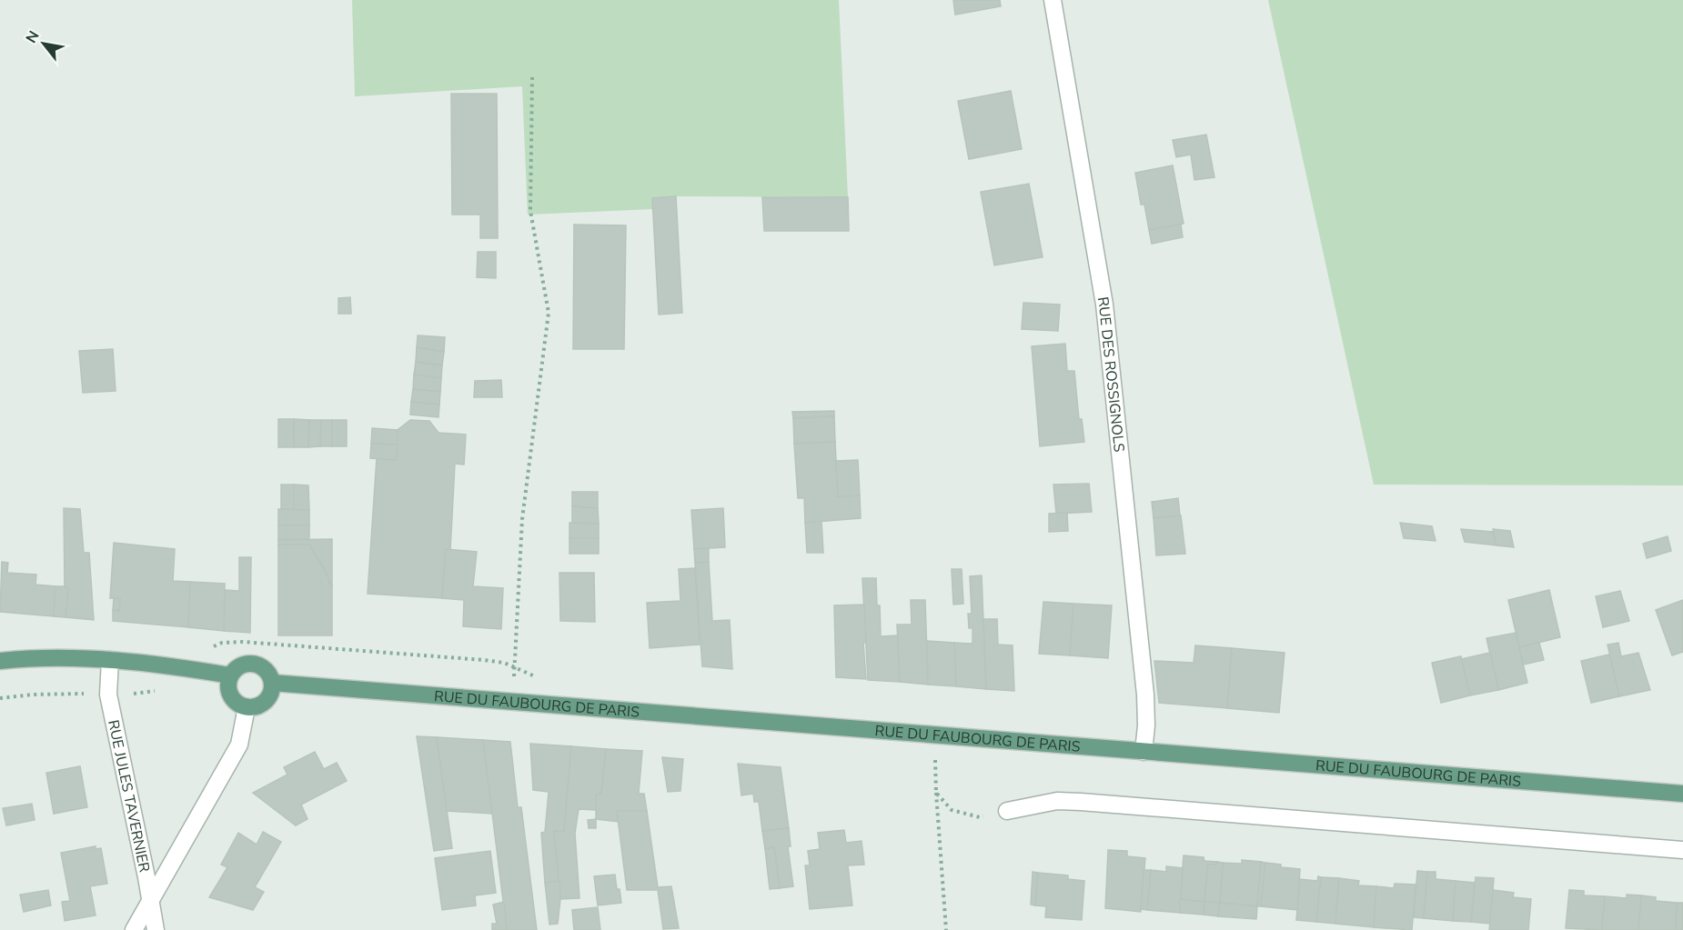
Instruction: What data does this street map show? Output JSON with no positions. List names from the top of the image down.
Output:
{
  "streets": {
    "main road": ["RUE DU FAUBOURG DE PARIS"],
    "street": ["RUE DES ROSSIGNOLS", "RUE JULES TAVERNIER"]
  },
  "crossings": [
    ["RUE DES ROSSIGNOLS", "RUE DU FAUBOURG DE PARIS"]
  ],
  "north": "top left"
}
